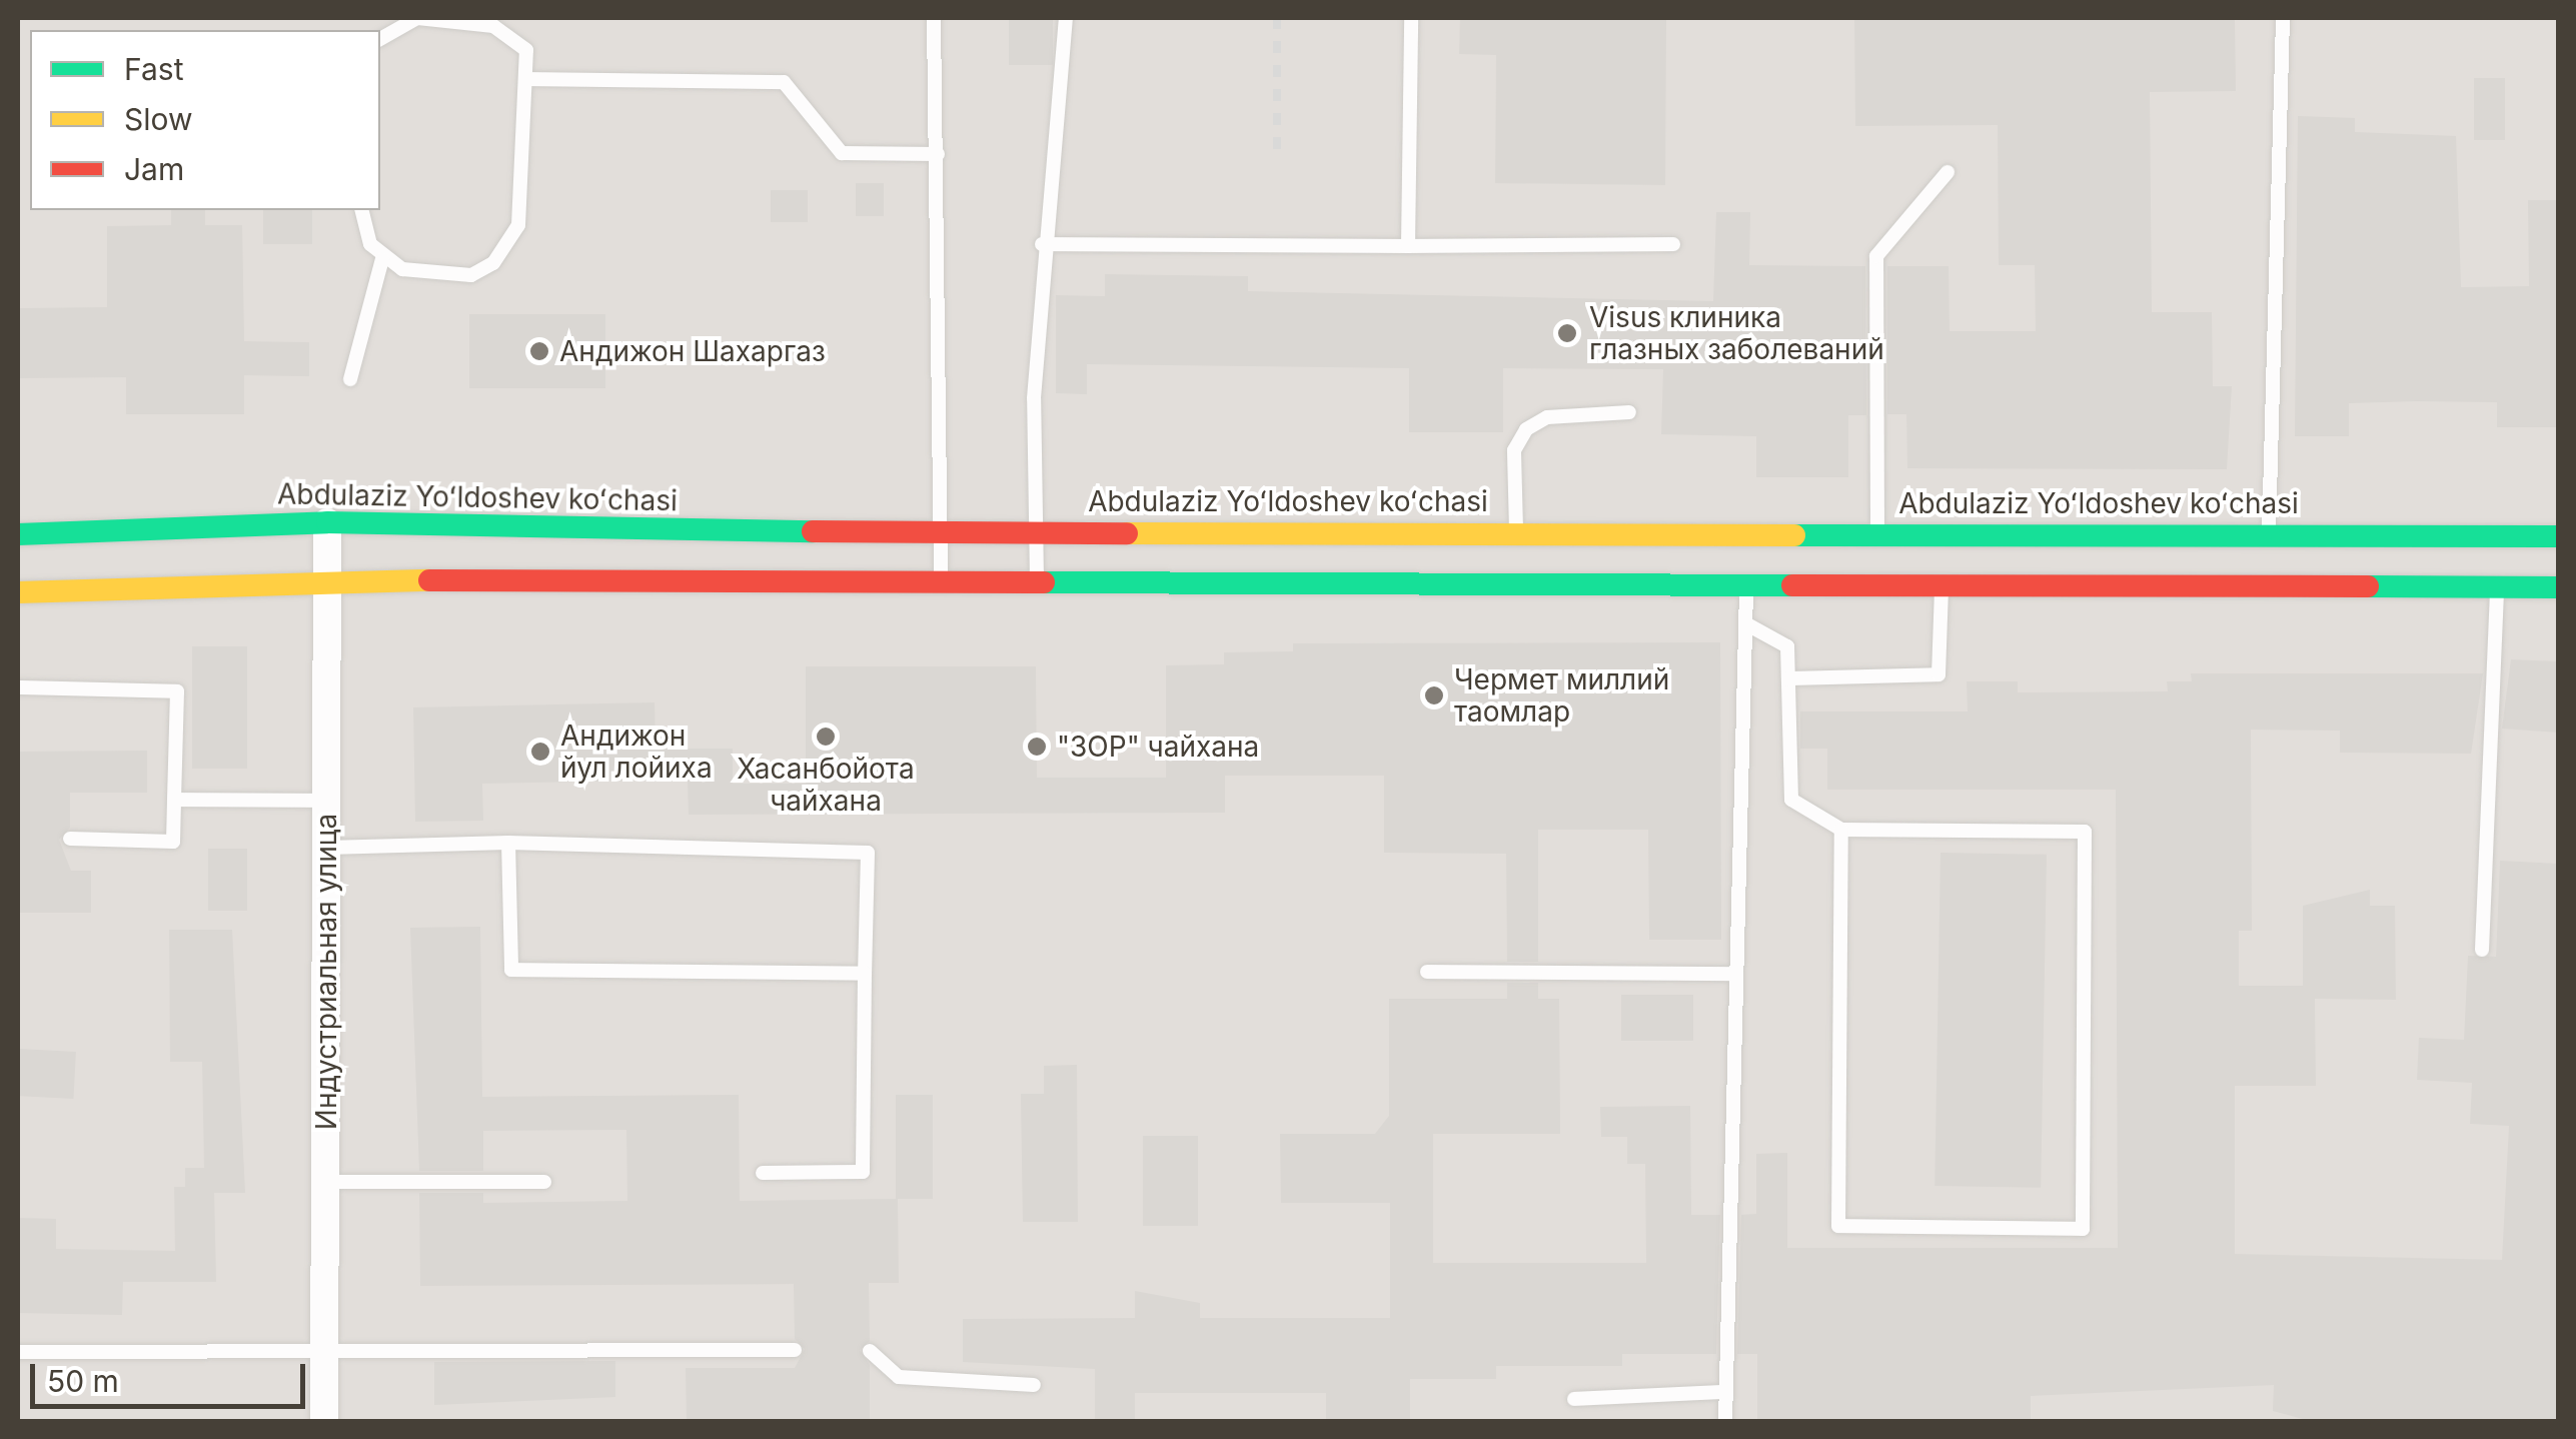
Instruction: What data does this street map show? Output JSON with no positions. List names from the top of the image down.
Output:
{
  "streets": {
    "main road": ["Abdulaziz Yoʻldoshev koʻchasi"],
    "street": ["Индустриальная улица"]
  },
  "crossings": [
    ["Abdulaziz Yoʻldoshev koʻchasi", "Индустриальная улица"]
  ],
  "places": [
    "Visus клиника глазных заболеваний",
    "Андижон Шахаргаз",
    "Чермет миллий таомлар",
    "Хасанбойота чайхана",
    "\"ЗОР\" чайхана",
    "Андижон йул лойиха"
  ],
  "legend": ["Fast", "Slow", "Jam"],
  "scale_bar": "50 m"
}
